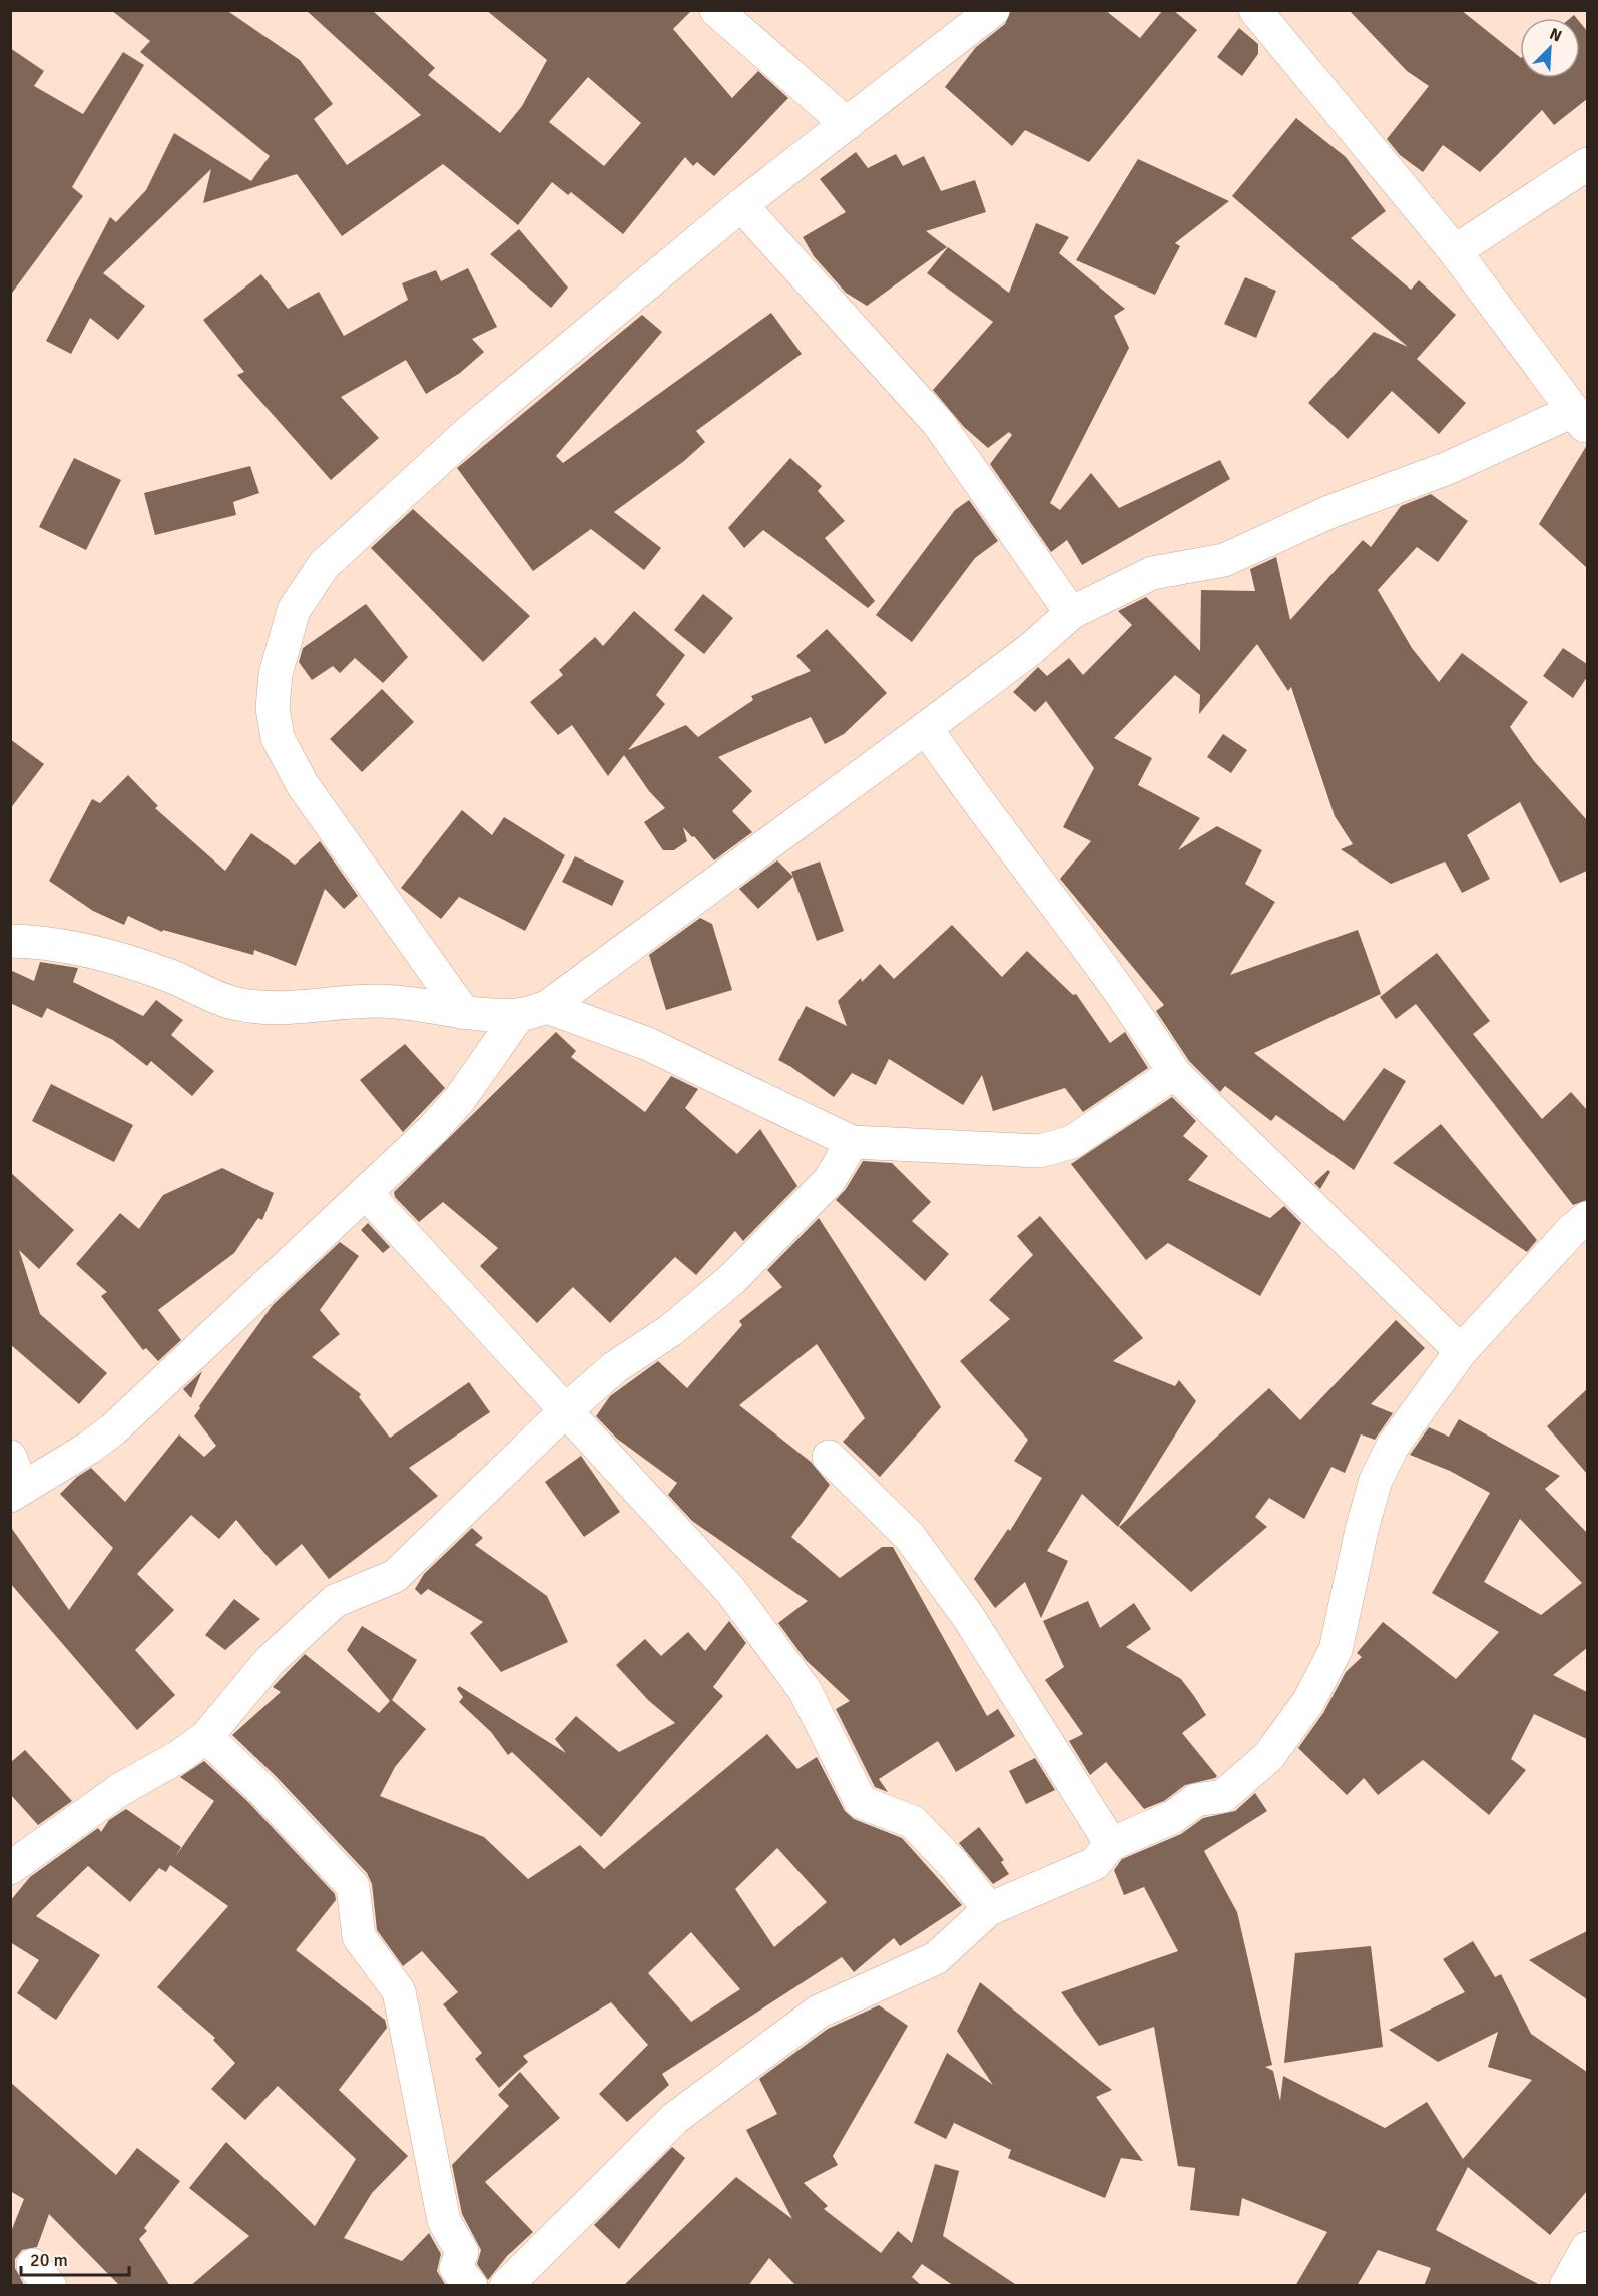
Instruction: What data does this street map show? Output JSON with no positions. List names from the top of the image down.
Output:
{
  "scale_bar": "20 m",
  "north": "top right"
}
